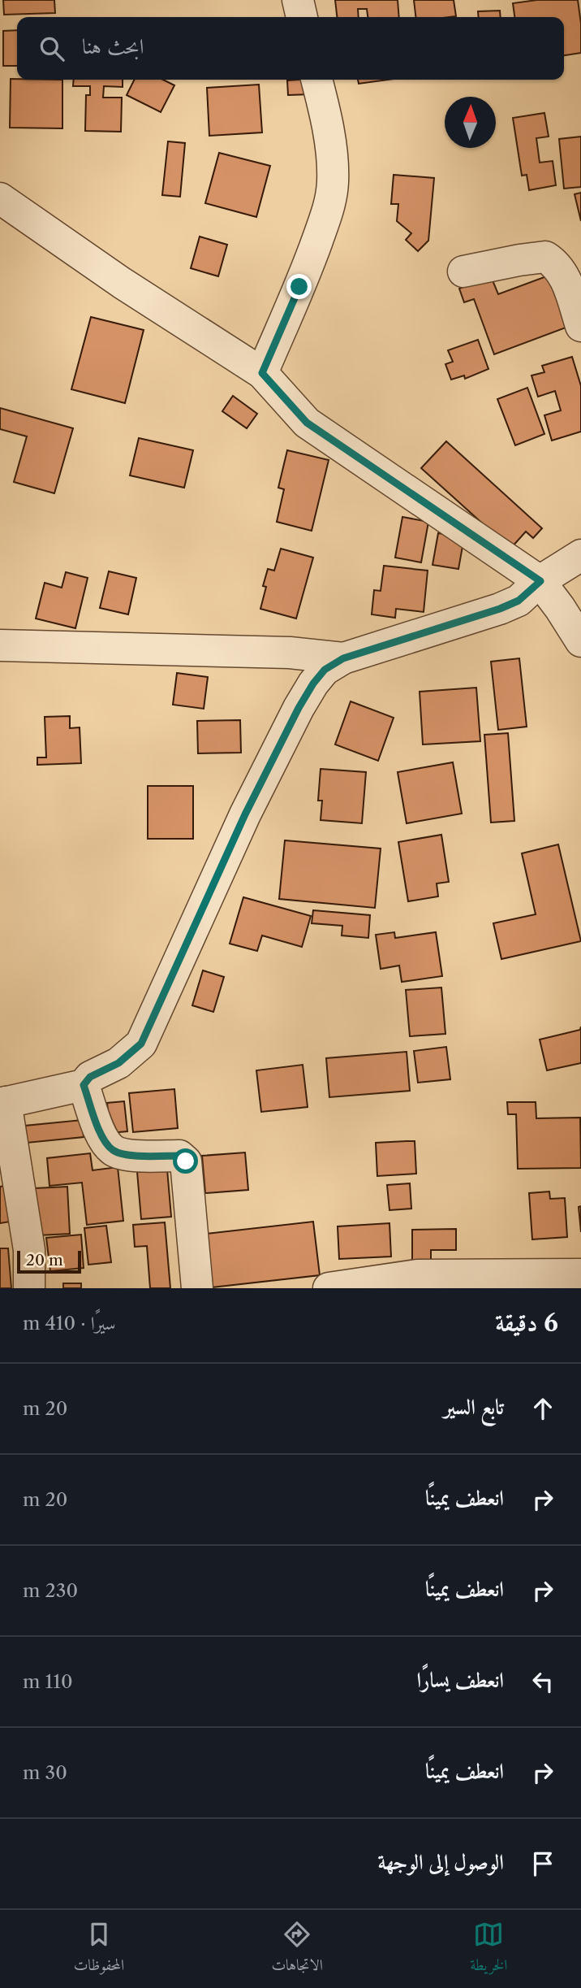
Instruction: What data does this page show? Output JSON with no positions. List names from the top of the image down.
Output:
{
  "scale_bar": "20 m",
  "north": "top",
  "page": {
    "search": "ابحث هنا",
    "scale": "20 m",
    "heading": ["6 دقيقة", "سيرًا · 410 m"],
    "list": [
      ["تابع السير", "20 m"],
      ["انعطف يمينًا", "20 m"],
      ["انعطف يمينًا", "230 m"],
      ["انعطف يسارًا", "110 m"],
      ["انعطف يمينًا", "30 m"],
      "الوصول إلى الوجهة"
    ],
    "nav": ["الخريطة", "الاتجاهات", "المحفوظات"]
  }
}
